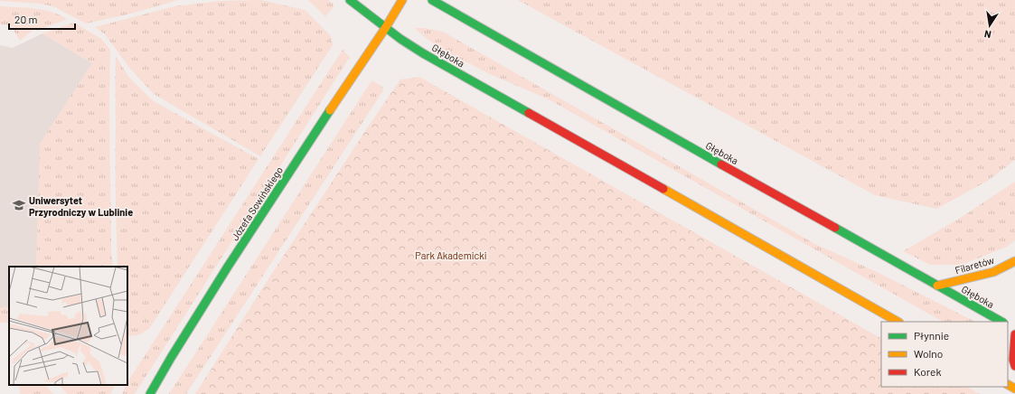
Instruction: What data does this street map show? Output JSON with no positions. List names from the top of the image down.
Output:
{
  "streets": {
    "main road": ["Głęboka", "Józefa Sowińskiego", "Filaretów"]
  },
  "crossings": [
    ["Głęboka", "Józefa Sowińskiego"],
    ["Głęboka", "Filaretów"]
  ],
  "parks": ["Park Akademicki"],
  "places": {
    "school or university": ["Uniwersytet Przyrodniczy w Lublinie"]
  },
  "legend": ["Płynnie", "Wolno", "Korek"],
  "scale_bar": "20 m",
  "north": "bottom"
}
